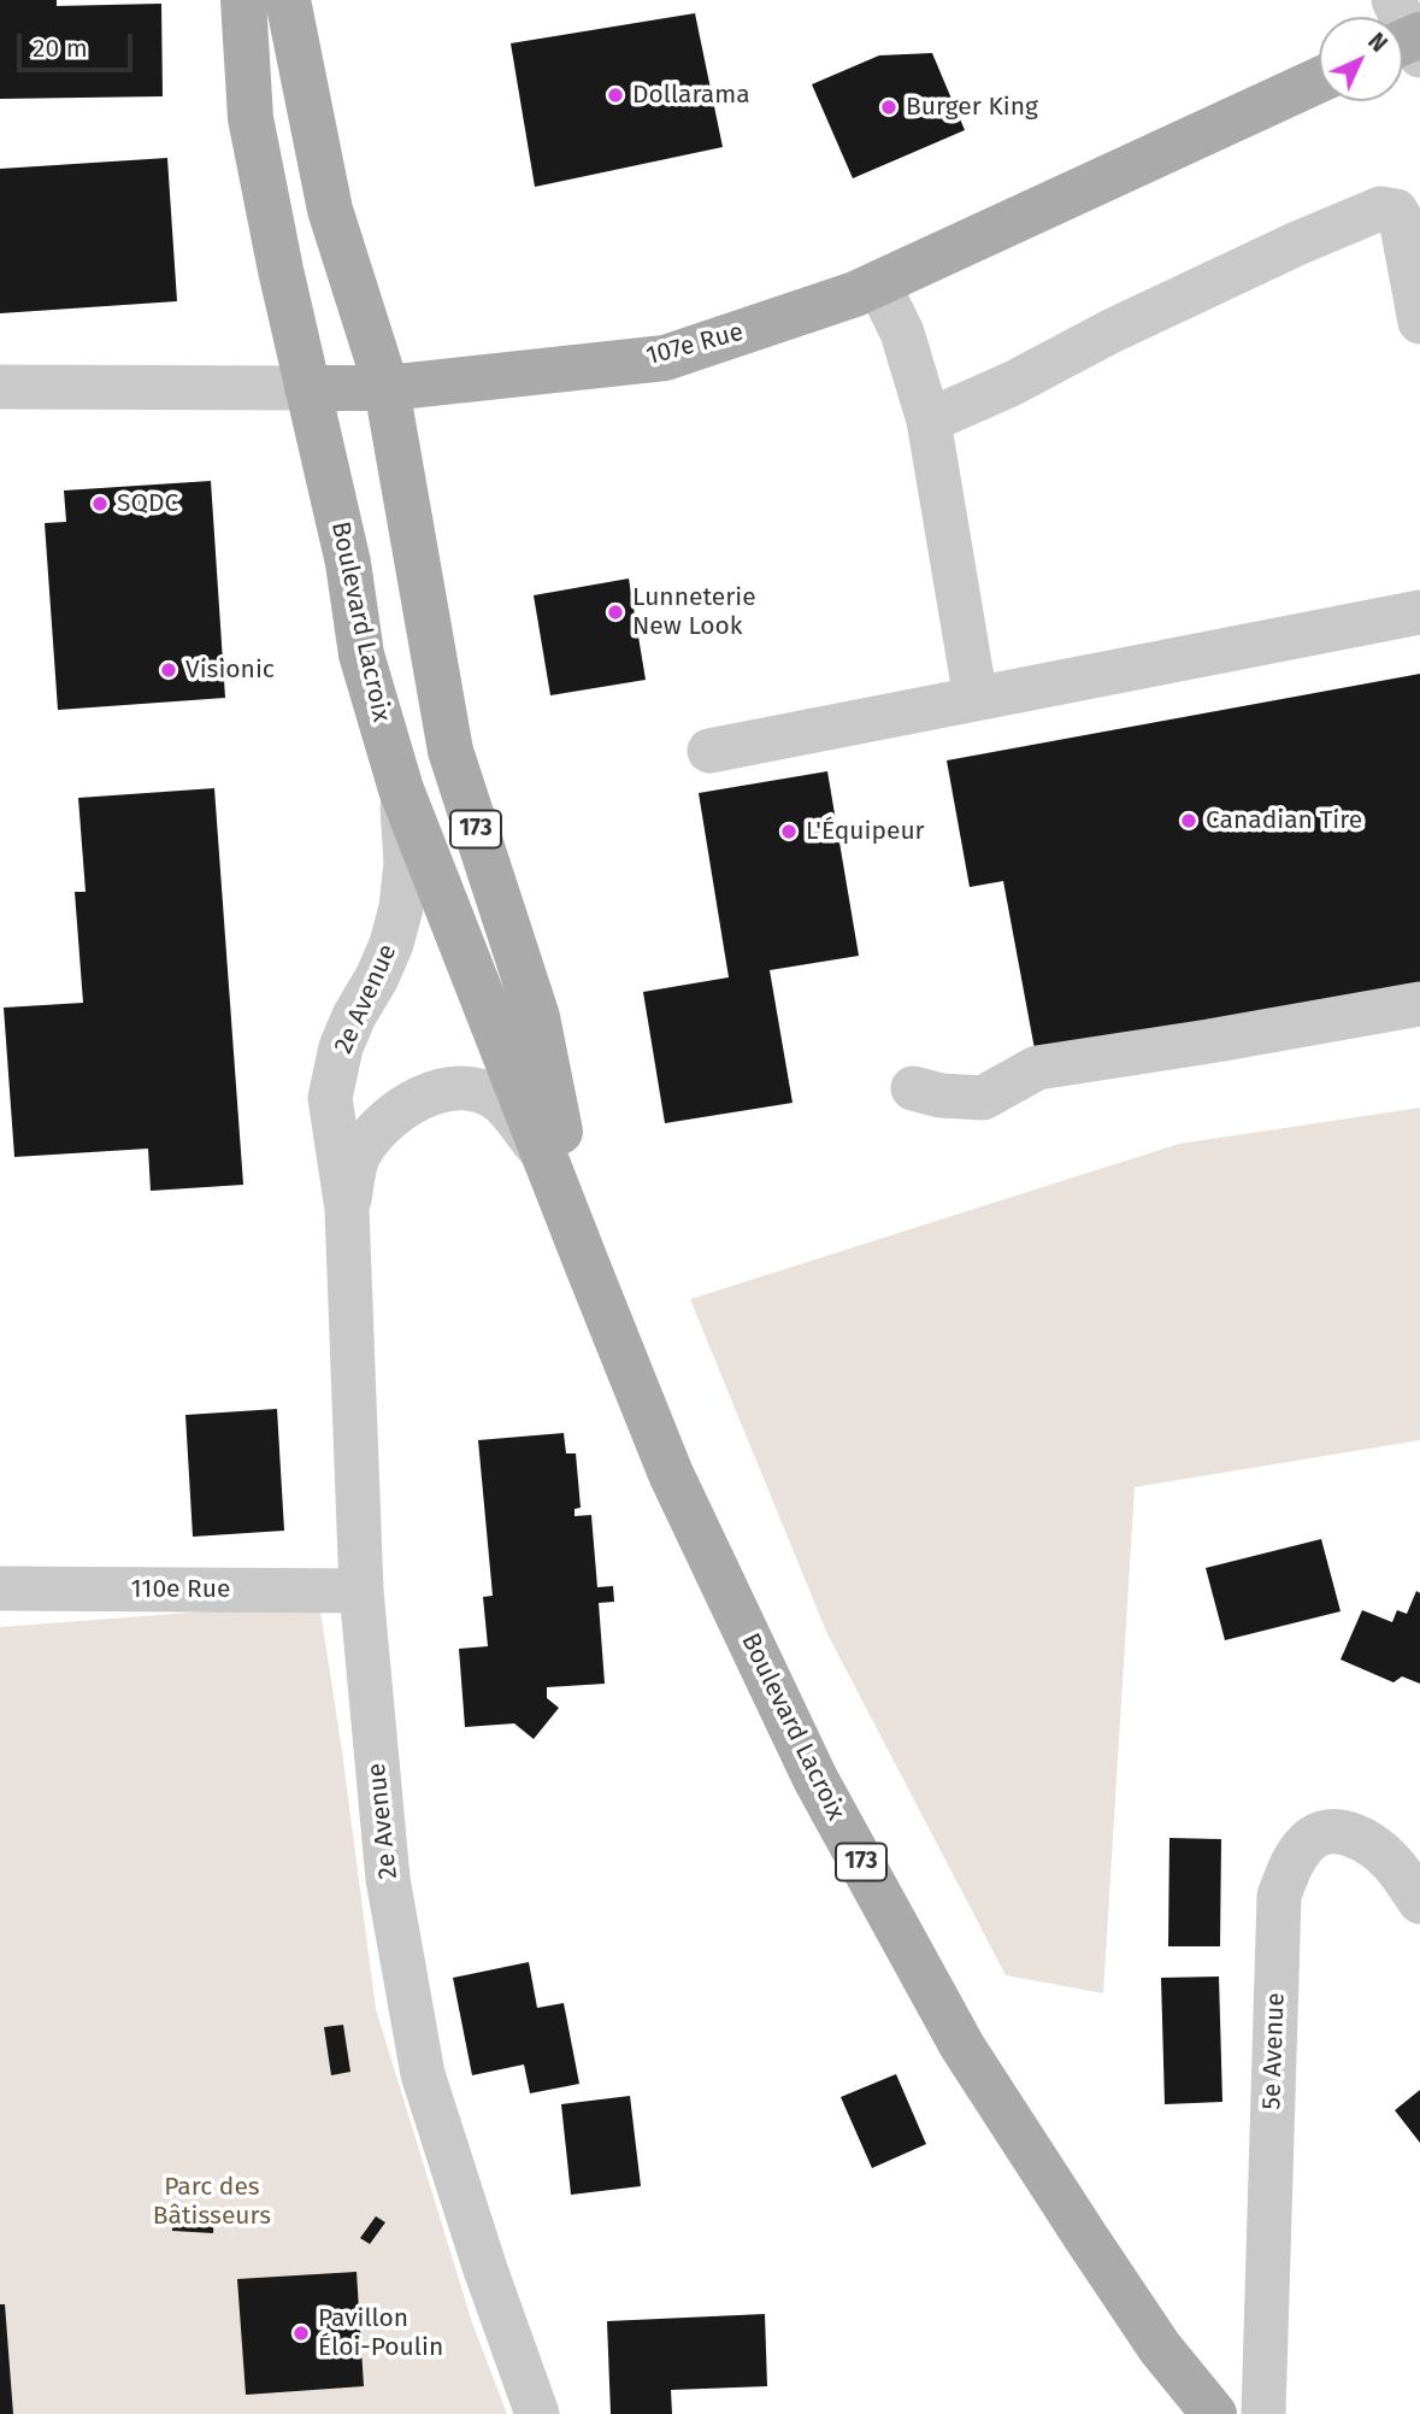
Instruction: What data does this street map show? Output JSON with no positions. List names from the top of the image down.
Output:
{
  "streets": {
    "main road": ["107e Rue", "Boulevard Lacroix", "173"],
    "street": ["2e Avenue", "110e Rue", "5e Avenue"]
  },
  "crossings": [
    ["107e Rue", "Boulevard Lacroix"],
    ["Boulevard Lacroix", "2e Avenue"],
    ["2e Avenue", "110e Rue"]
  ],
  "parks": ["Parc des Bâtisseurs"],
  "places": [
    "Dollarama",
    "Burger King",
    "SQDC",
    "Lunneterie New Look",
    "Visionic",
    "Canadian Tire",
    "L'Équipeur",
    "Pavillon Éloi-Poulin"
  ],
  "scale_bar": "20 m",
  "north": "top right"
}
